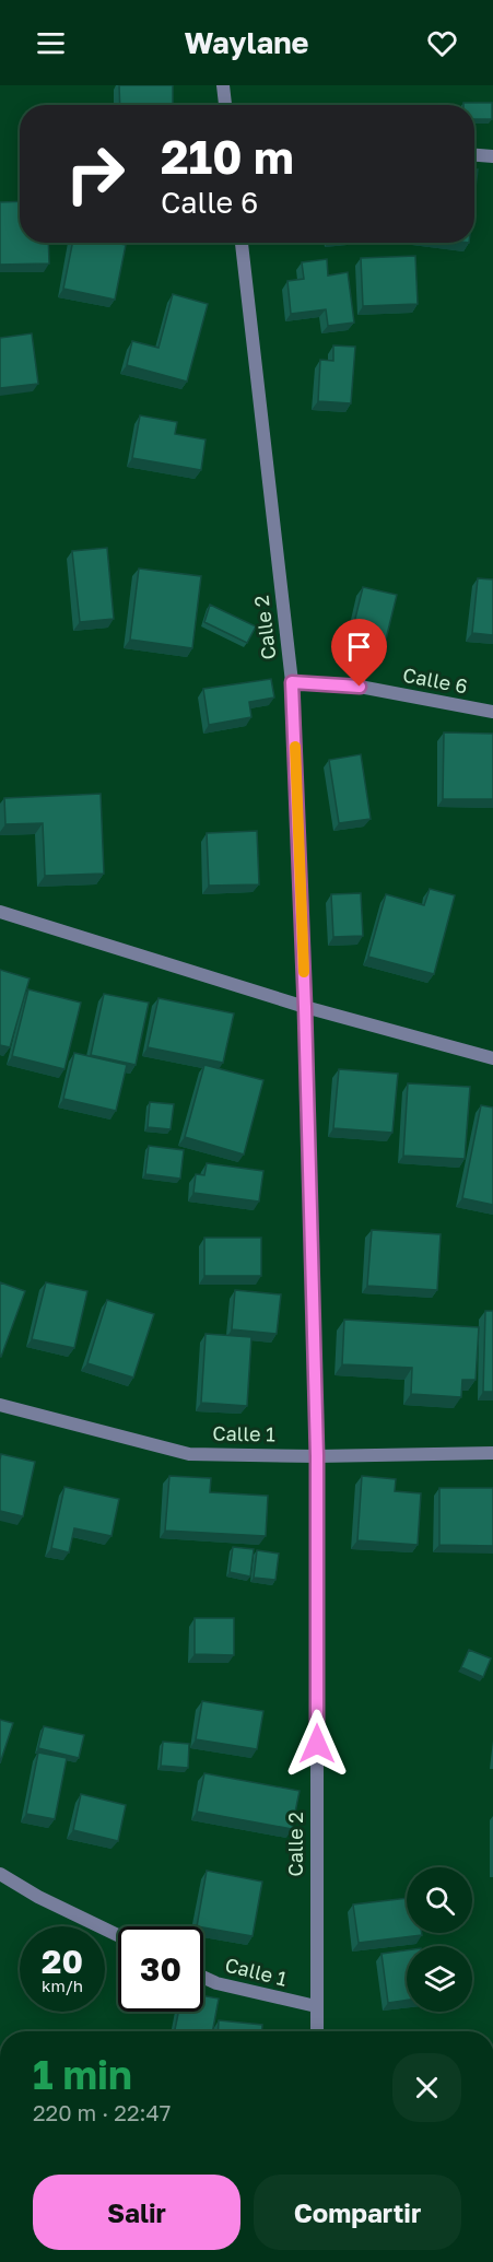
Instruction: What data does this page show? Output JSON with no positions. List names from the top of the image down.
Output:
{
  "streets": {
    "street": ["Calle 2", "Calle 6", "Calle 1"]
  },
  "crossings": [
    ["Calle 2", "Calle 6"],
    ["Calle 2", "Calle 1"]
  ],
  "page": {
    "header": "Waylane",
    "turn": ["210 m", "Calle 6"],
    "speed": "20 km/h",
    "limit": "30",
    "heading": ["1 min", "220 m · 22:47"],
    "buttons": ["Salir", "Compartir"]
  }
}
